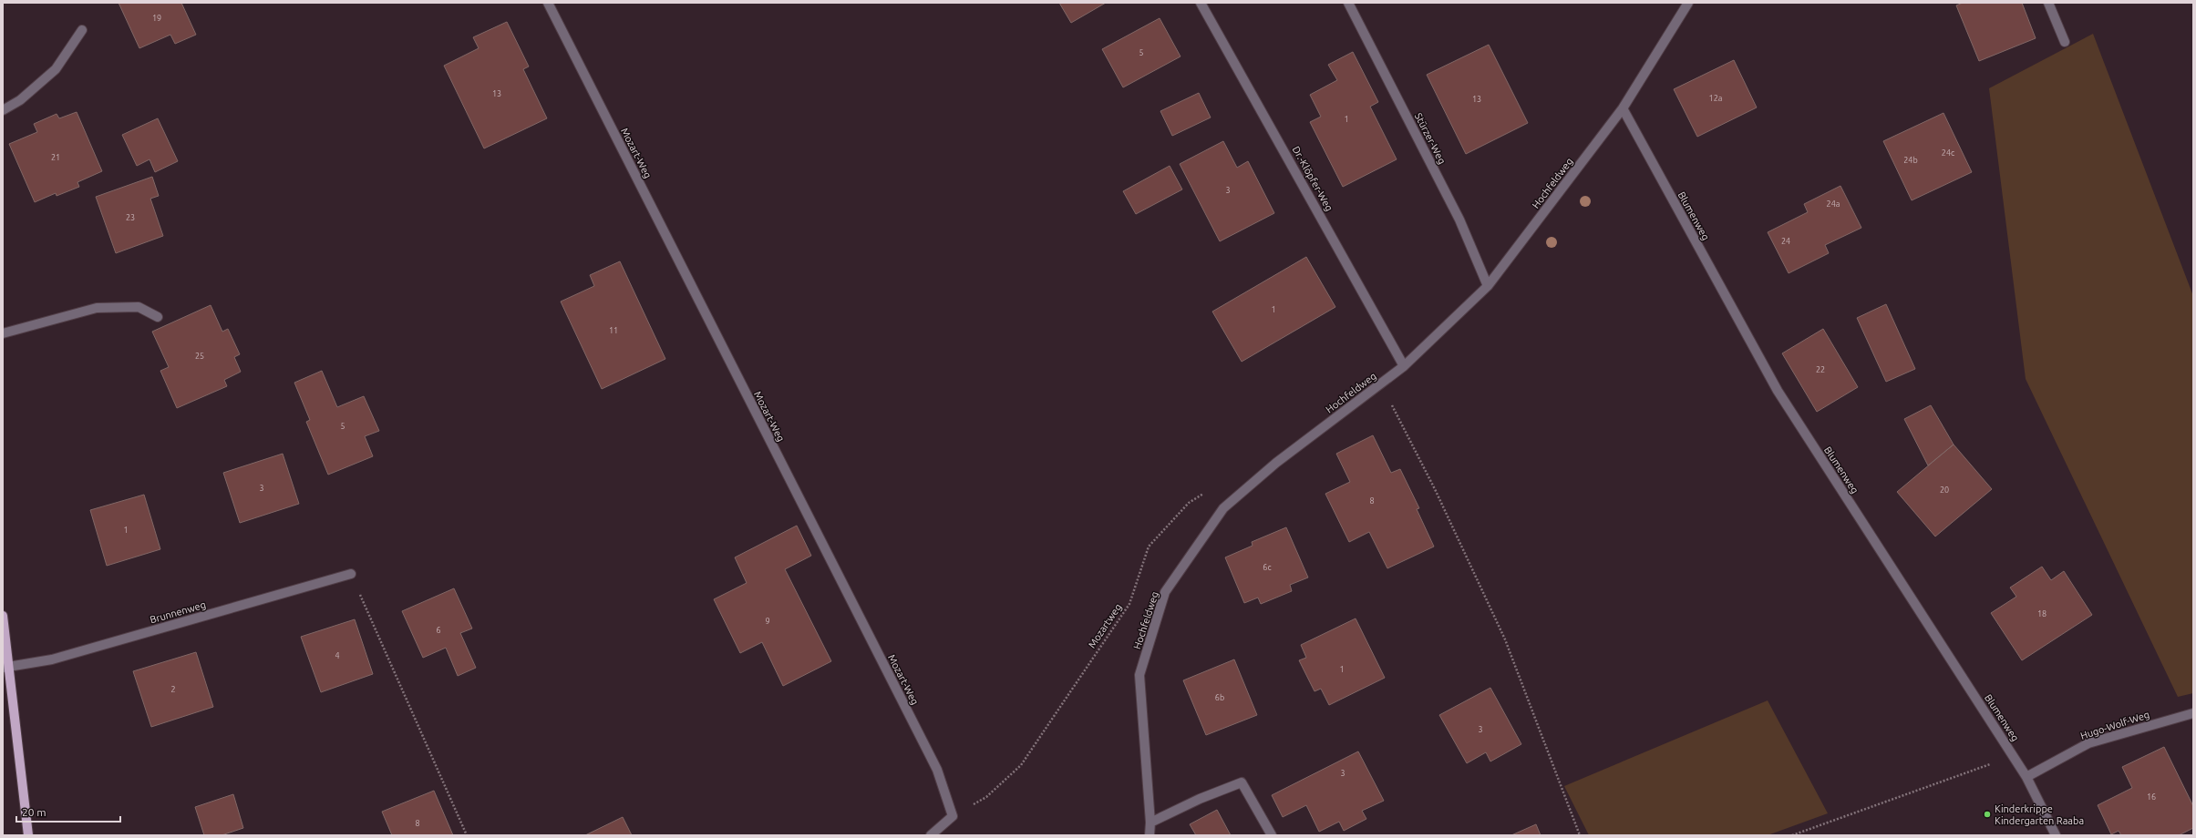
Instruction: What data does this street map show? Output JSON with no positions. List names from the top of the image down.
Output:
{
  "streets": {
    "street": [
      "Stürzer-Weg",
      "Mozart-Weg",
      "Dr.-Klöpfer-Weg",
      "Hochfeldweg",
      "Blumenweg",
      "Brunnenweg",
      "Hugo-Wolf-Weg"
    ],
    "path": ["Mozartweg"]
  },
  "crossings": [
    ["Stürzer-Weg", "Hochfeldweg"],
    ["Mozart-Weg", "Mozartweg"],
    ["Dr.-Klöpfer-Weg", "Hochfeldweg"],
    ["Hochfeldweg", "Blumenweg"],
    ["Blumenweg", "Hugo-Wolf-Weg"]
  ],
  "places": ["Kinderkrippe Kindergarten Raaba"],
  "house_numbers": [
    "19",
    "5",
    "13",
    "12a",
    "13",
    "1",
    "24c",
    "21",
    "24b",
    "3",
    "24a",
    "23",
    "24",
    "1",
    "11",
    "25",
    "22",
    "5",
    "3",
    "20",
    "8",
    "1",
    "6c",
    "18",
    "9",
    "6",
    "4",
    "1",
    "2",
    "6b",
    "3",
    "3",
    "16",
    "8"
  ],
  "scale_bar": "20 m"
}
